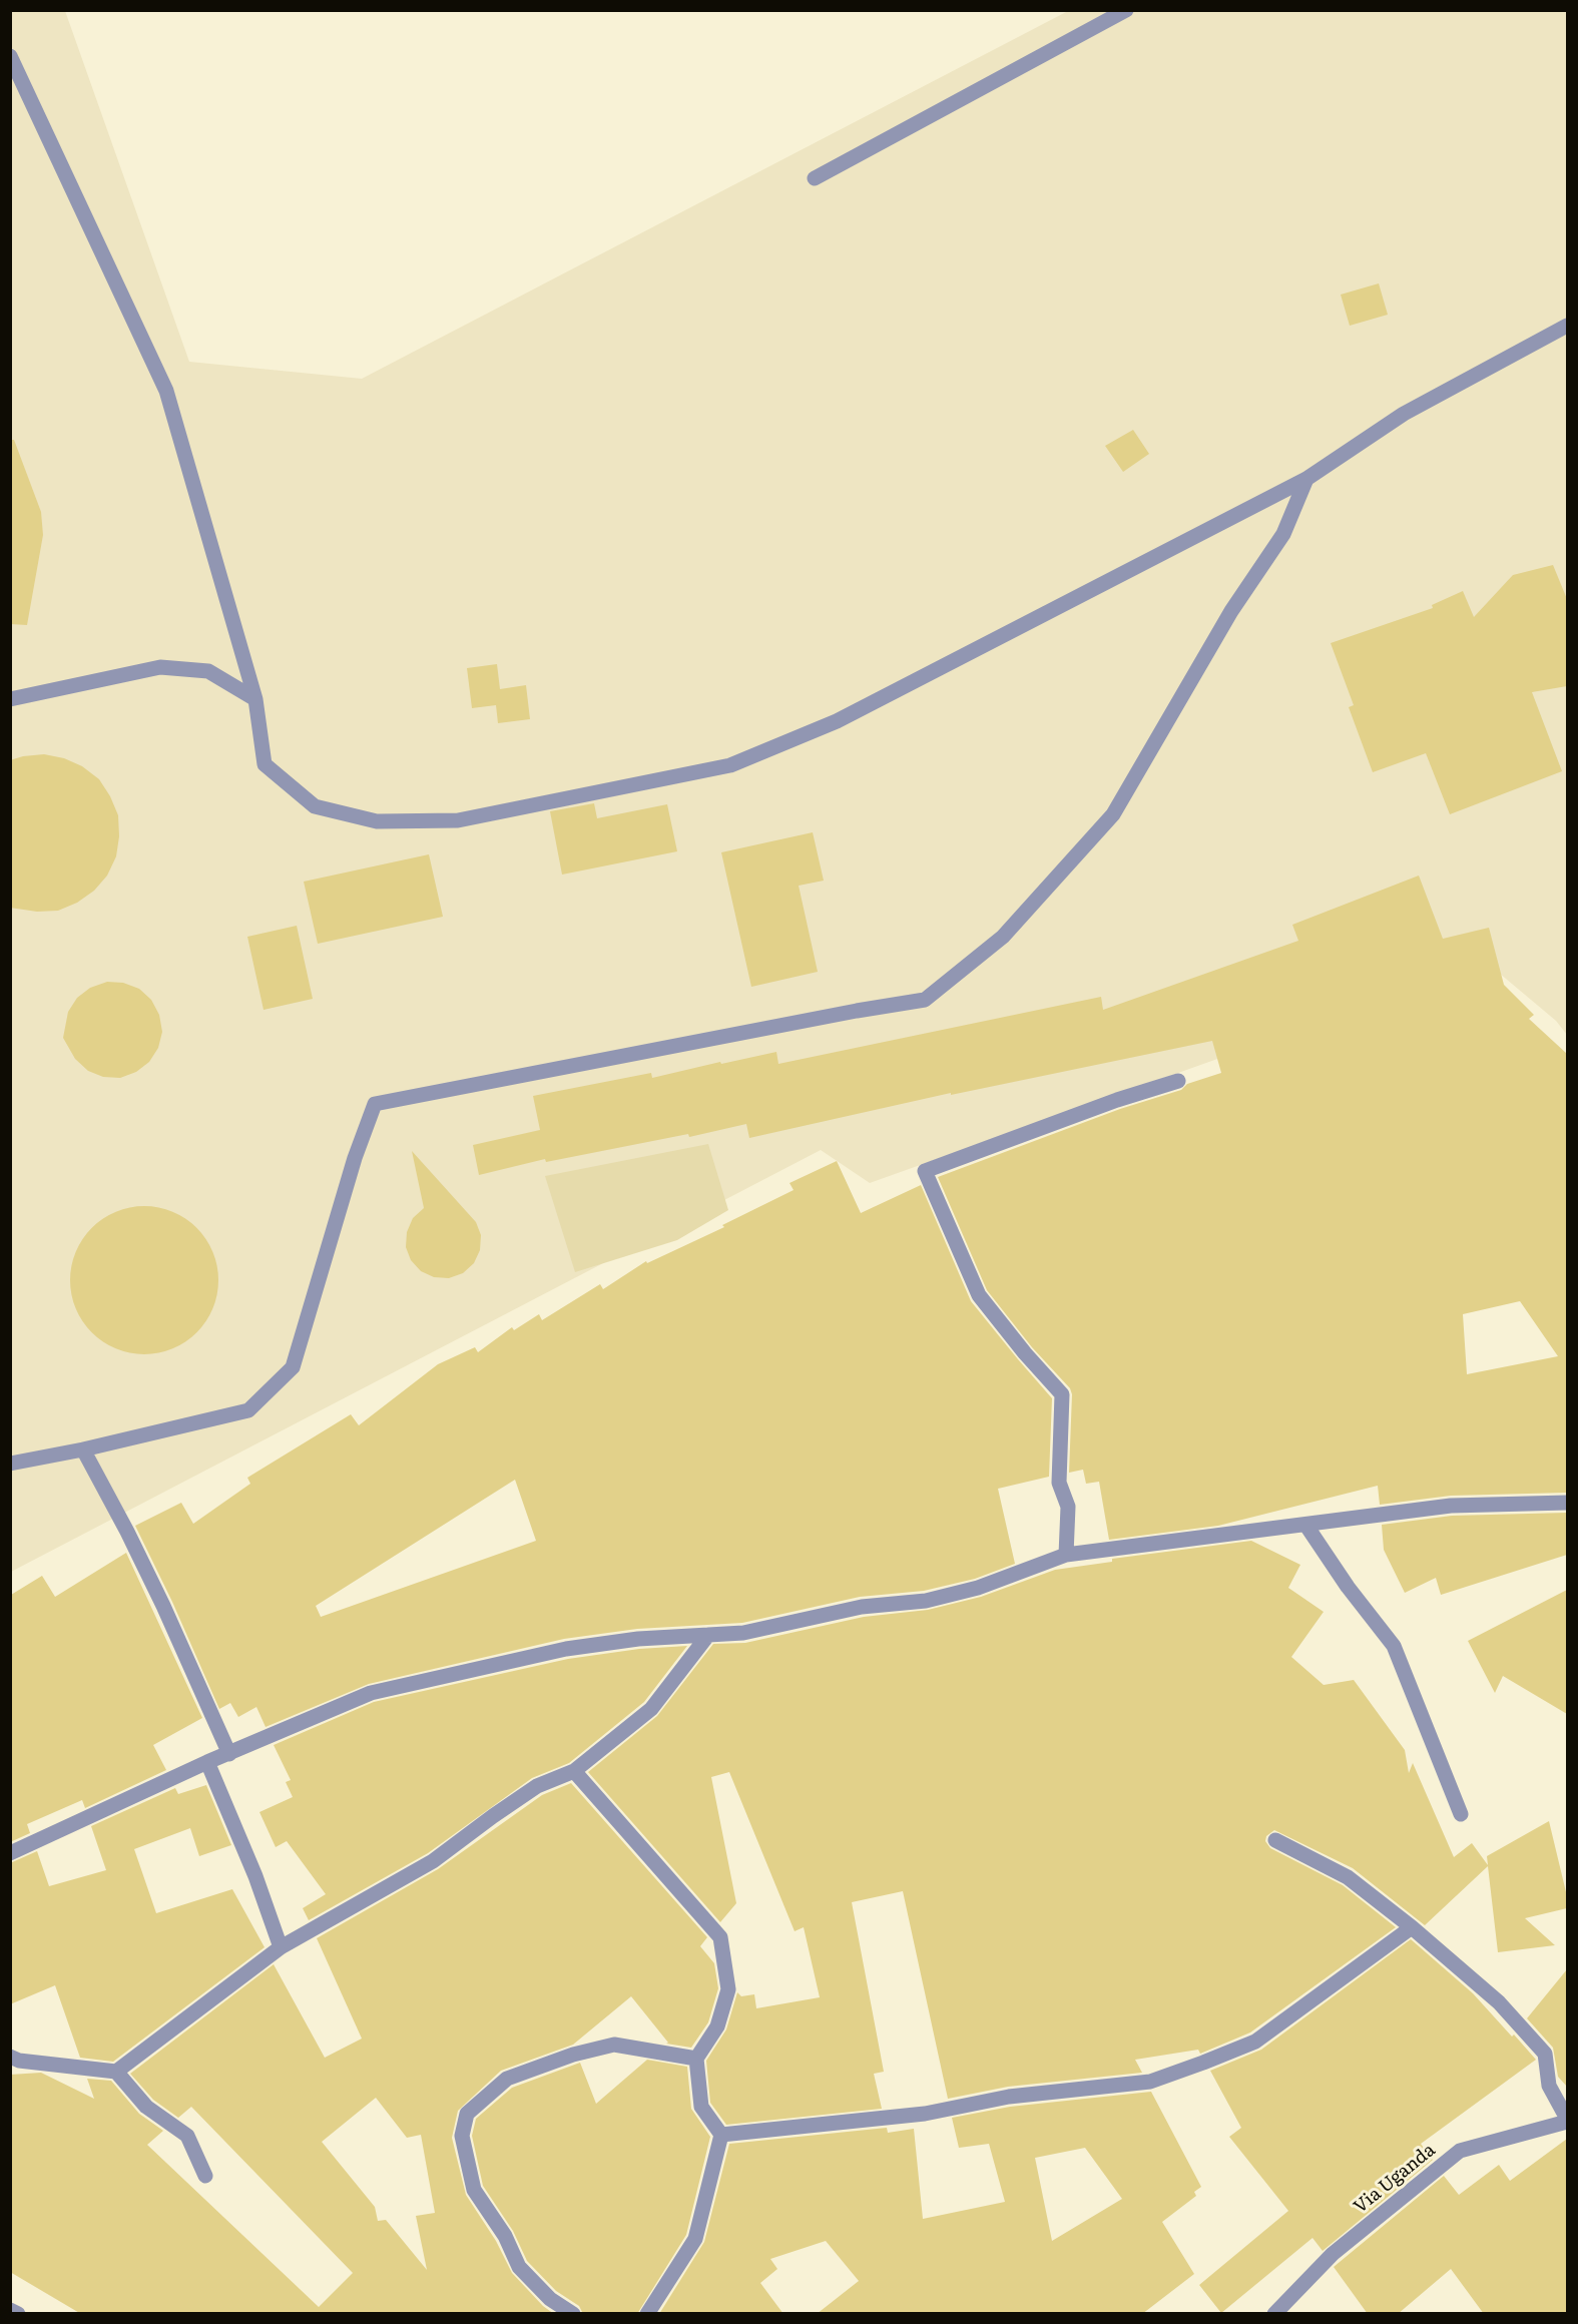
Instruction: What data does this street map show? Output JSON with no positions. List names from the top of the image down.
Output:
{
  "streets": {
    "street": ["Via Uganda"]
  }
}
